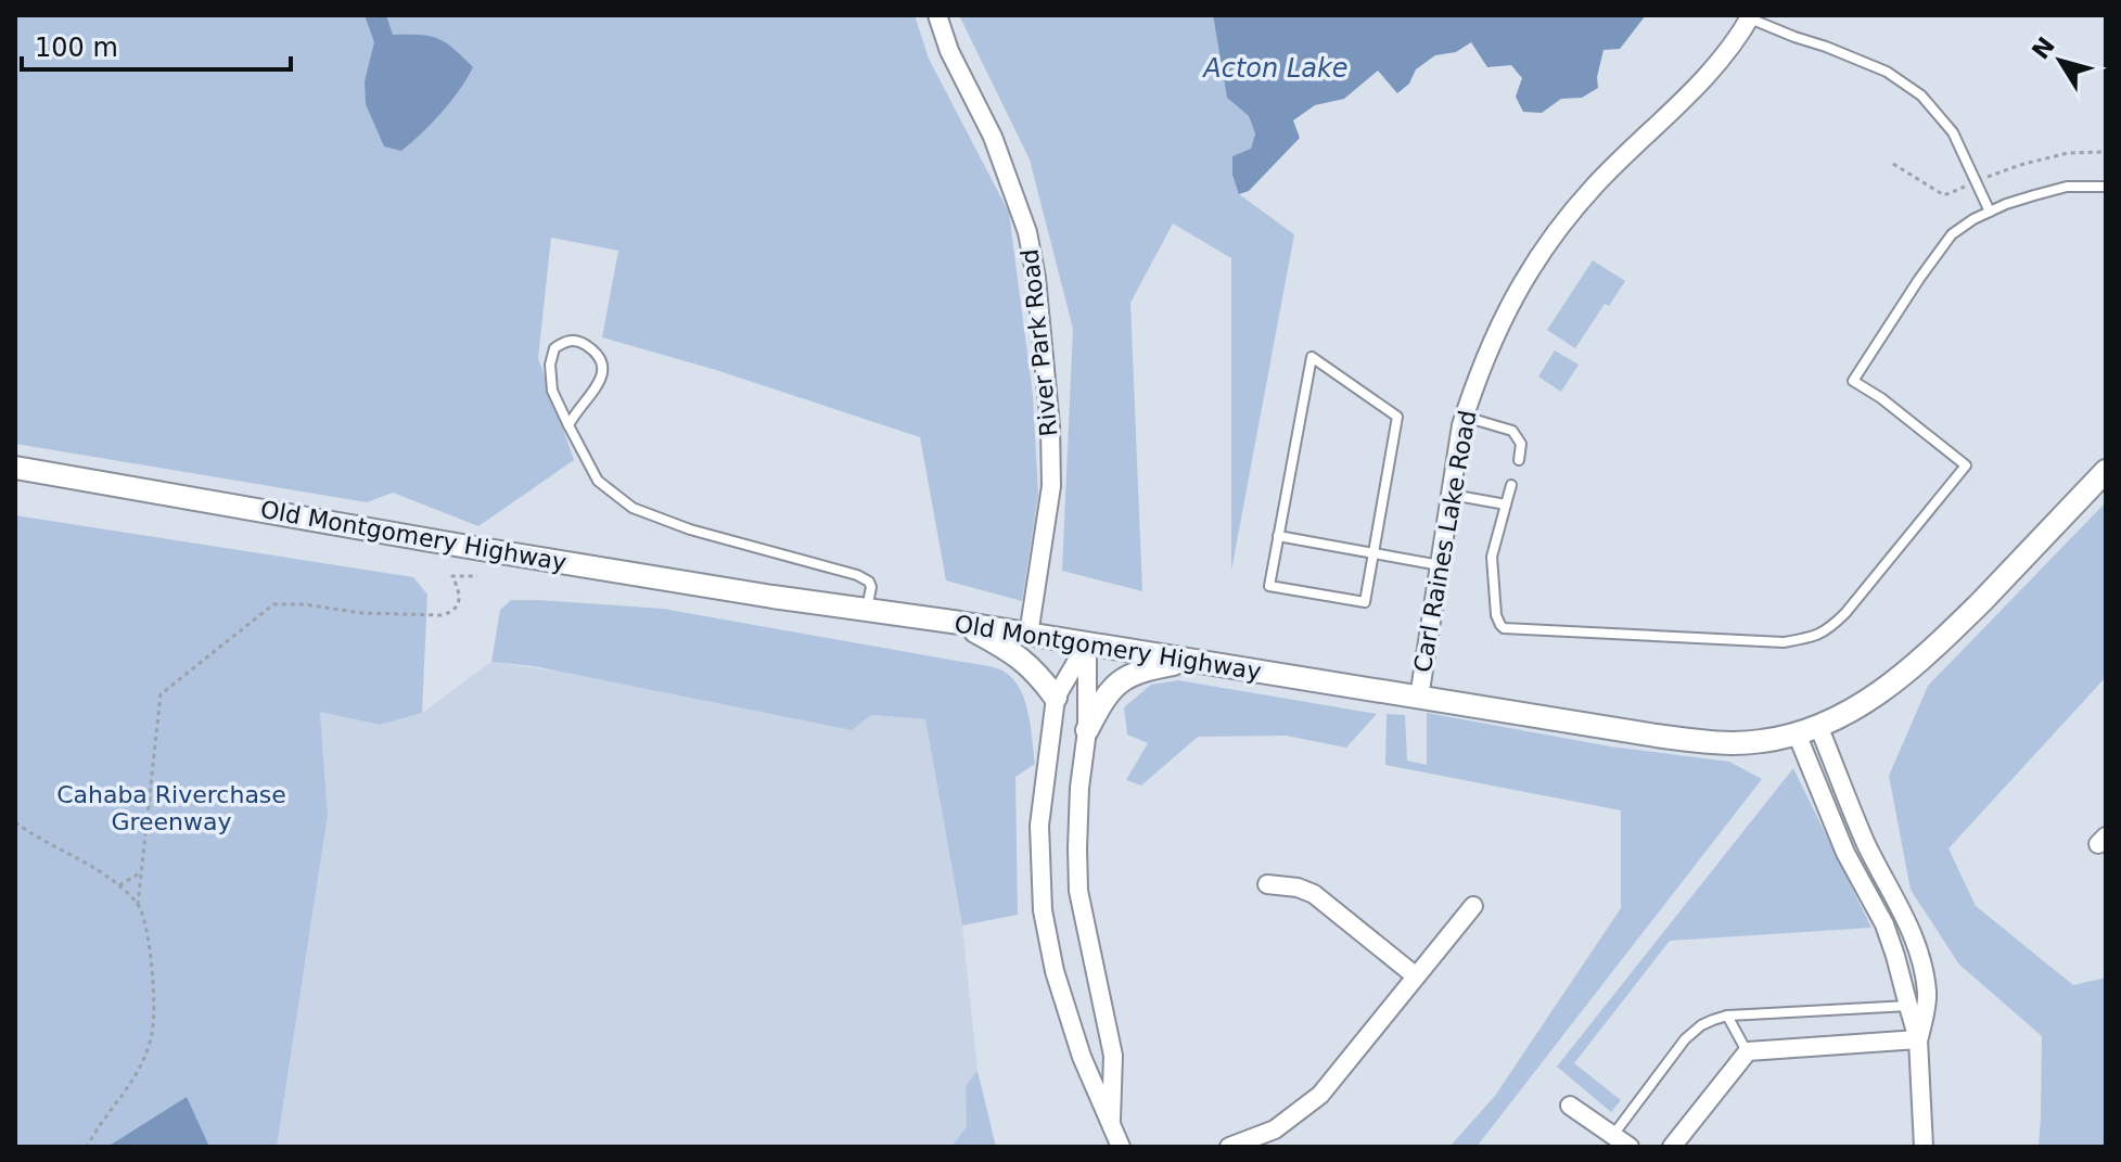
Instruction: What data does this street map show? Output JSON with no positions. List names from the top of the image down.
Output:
{
  "streets": {
    "street": ["River Park Road", "Old Montgomery Highway", "Carl Raines Lake Road"]
  },
  "crossings": [
    ["River Park Road", "Old Montgomery Highway"],
    ["Old Montgomery Highway", "Carl Raines Lake Road"]
  ],
  "water": ["Acton Lake"],
  "parks": ["Cahaba Riverchase Greenway"],
  "scale_bar": "100 m",
  "north": "top left"
}
